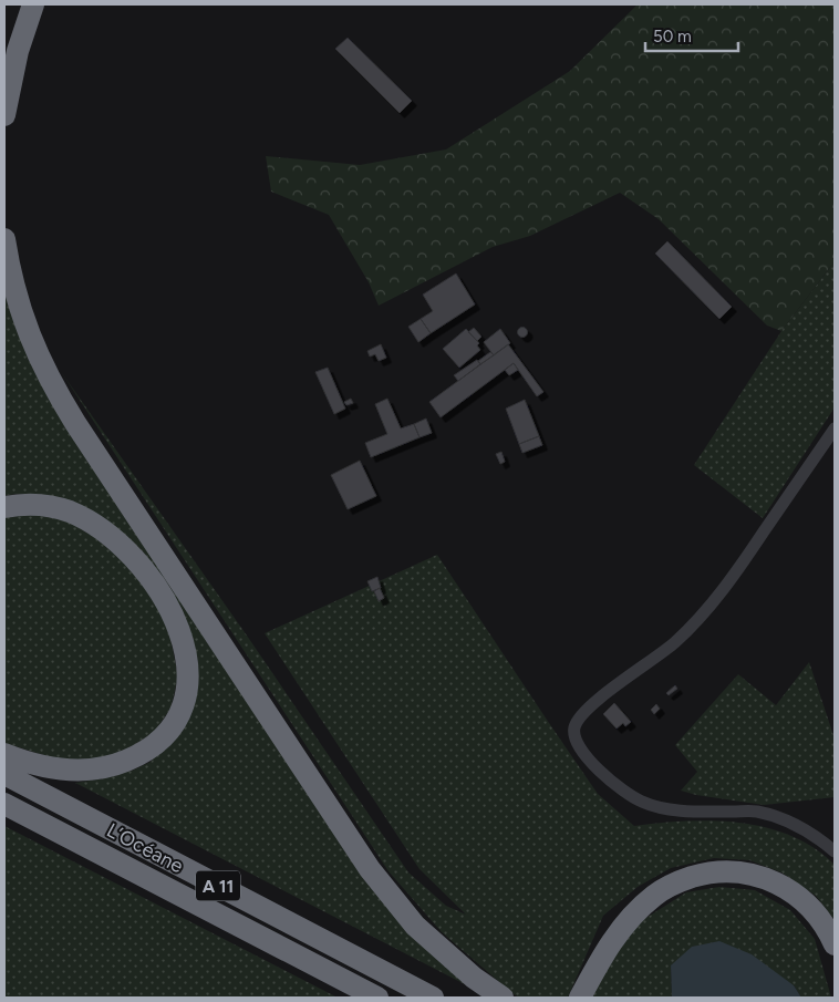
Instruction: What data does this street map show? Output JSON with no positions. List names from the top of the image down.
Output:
{
  "streets": {
    "highway": ["L’Océane", "A 11"]
  },
  "scale_bar": "50 m"
}
